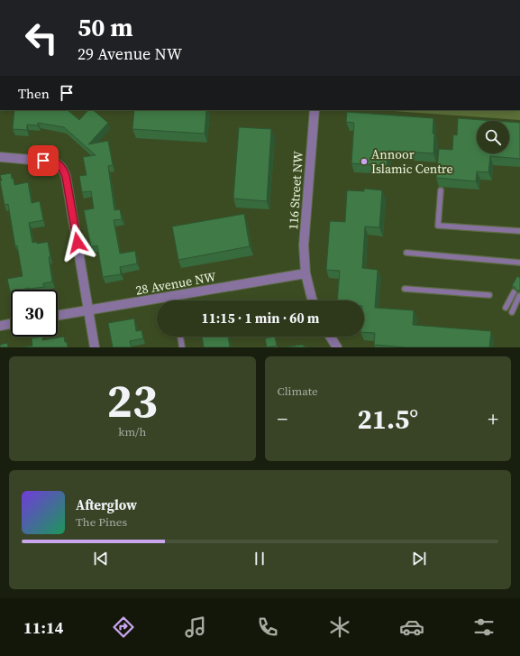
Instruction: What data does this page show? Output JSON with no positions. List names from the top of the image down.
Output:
{
  "streets": {
    "street": ["116 Street NW", "28 Avenue NW"]
  },
  "crossings": [
    ["116 Street NW", "28 Avenue NW"]
  ],
  "places": ["Annoor Islamic Centre"],
  "page": {
    "turn": ["50 m", "29 Avenue NW"],
    "then": "Then",
    "limit": "30",
    "trip": "11:15 · 1 min · 60 m",
    "tile": [
      ["23", "km/h"],
      "Climate"
    ],
    "heat": ["−", "21.5°", "+"],
    "song": ["Afterglow", "The Pines"],
    "tabs": "11:14"
  }
}
